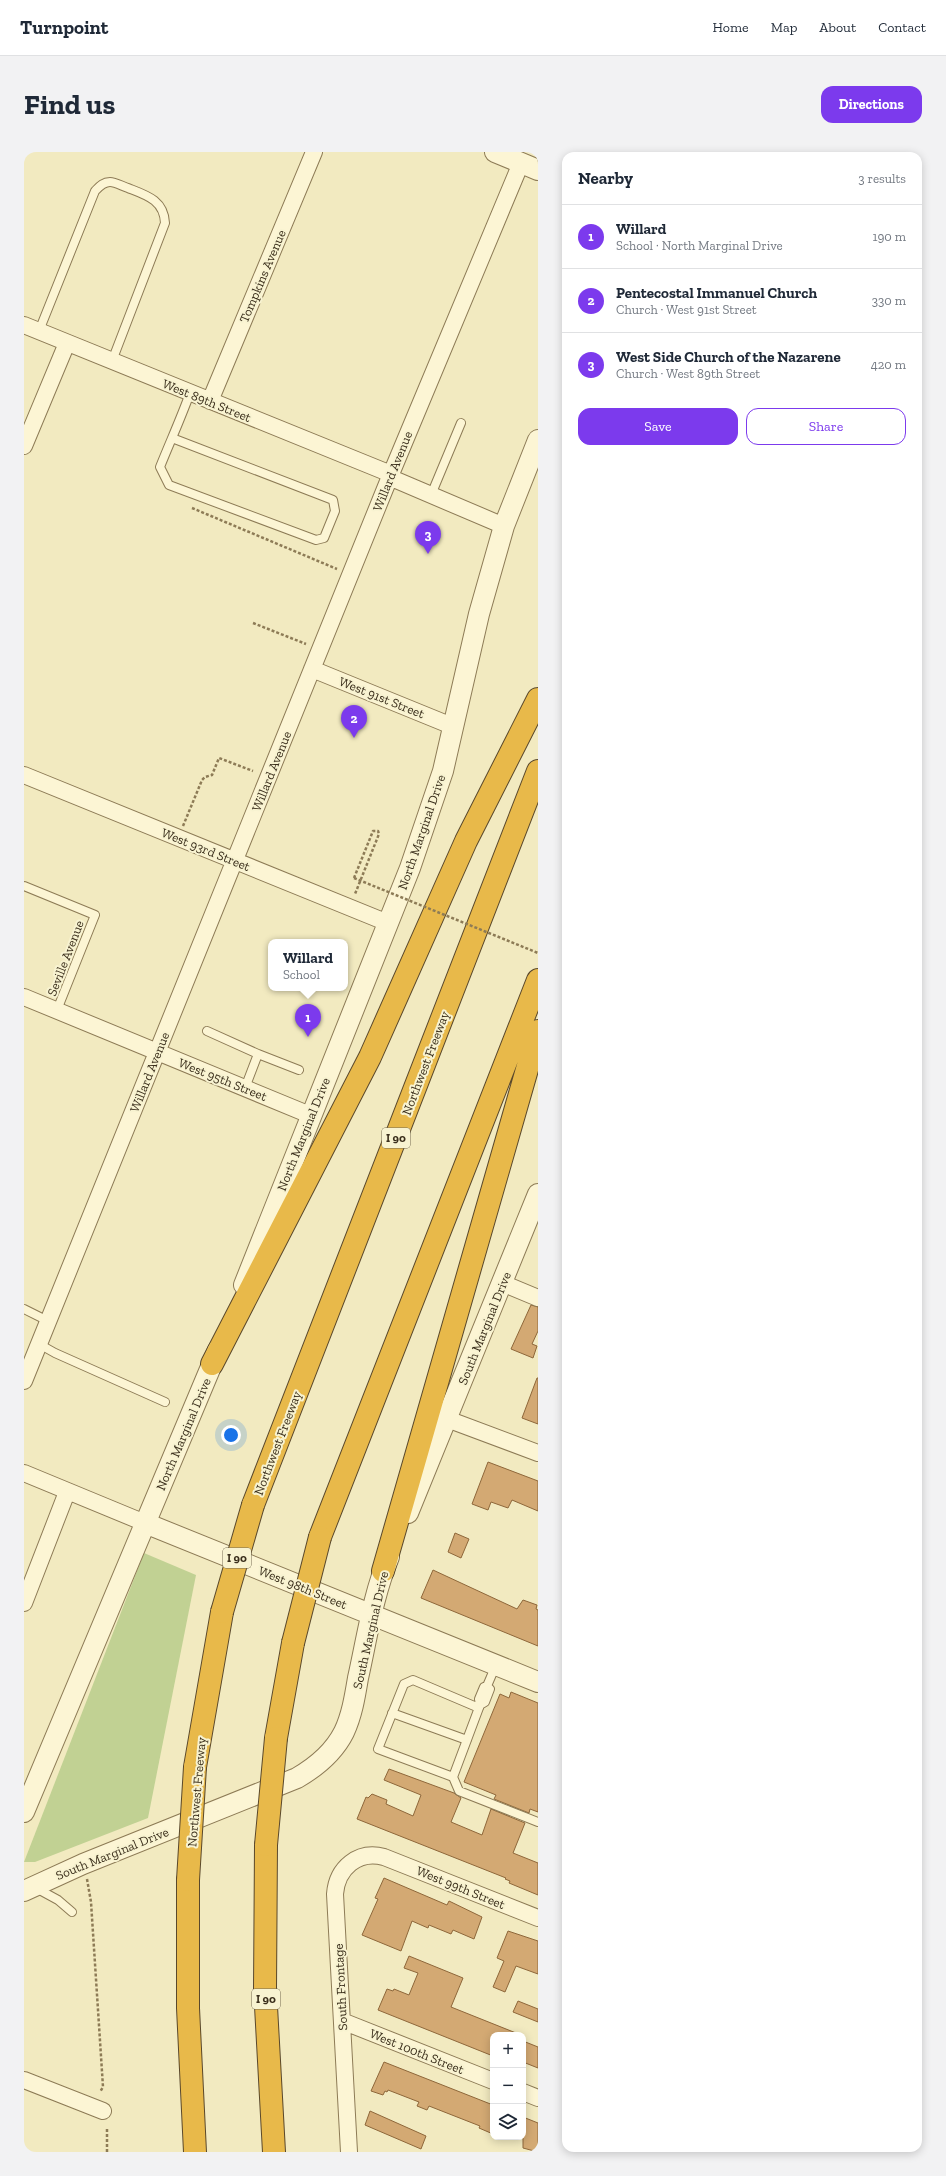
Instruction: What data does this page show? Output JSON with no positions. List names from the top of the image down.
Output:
{
  "streets": {
    "highway": ["Northwest Freeway", "I 90"],
    "street": [
      "Tompkins Avenue",
      "West 89th Street",
      "Willard Avenue",
      "West 91st Street",
      "North Marginal Drive",
      "West 93rd Street",
      "West 95th Street",
      "South Marginal Drive",
      "West 98th Street",
      "West 99th Street",
      "South Frontage",
      "West 100th Street"
    ],
    "lane": ["Seville Avenue"]
  },
  "crossings": [
    ["Tompkins Avenue", "West 89th Street"],
    ["West 89th Street", "Willard Avenue"],
    ["West 89th Street", "North Marginal Drive"],
    ["Willard Avenue", "West 91st Street"],
    ["Willard Avenue", "West 93rd Street"],
    ["Willard Avenue", "West 95th Street"],
    ["West 91st Street", "North Marginal Drive"],
    ["North Marginal Drive", "West 93rd Street"],
    ["North Marginal Drive", "West 95th Street"],
    ["North Marginal Drive", "West 98th Street"],
    ["Seville Avenue", "West 95th Street"],
    ["South Marginal Drive", "West 98th Street"],
    ["West 99th Street", "South Frontage"],
    ["South Frontage", "West 100th Street"]
  ],
  "page": {
    "header": "Turnpoint",
    "nav": [
      "Home",
      "Map",
      "About",
      "Contact"
    ],
    "buttons": [
      "Directions",
      ["Save", "Share"]
    ],
    "title": "Find us",
    "heading": ["Nearby", "3 results"],
    "list": [
      {
        "mark": "1",
        "name": "Willard",
        "note": "School · North Marginal Drive",
        "value": "190 m"
      },
      {
        "mark": "2",
        "name": "Pentecostal Immanuel Church",
        "note": "Church · West 91st Street",
        "value": "330 m"
      },
      {
        "mark": "3",
        "name": "West Side Church of the Nazarene",
        "note": "Church · West 89th Street",
        "value": "420 m"
      }
    ],
    "pins": ["3", "2", "1"],
    "popup": ["Willard", "School"],
    "map_buttons": ["+", "−"]
  }
}
